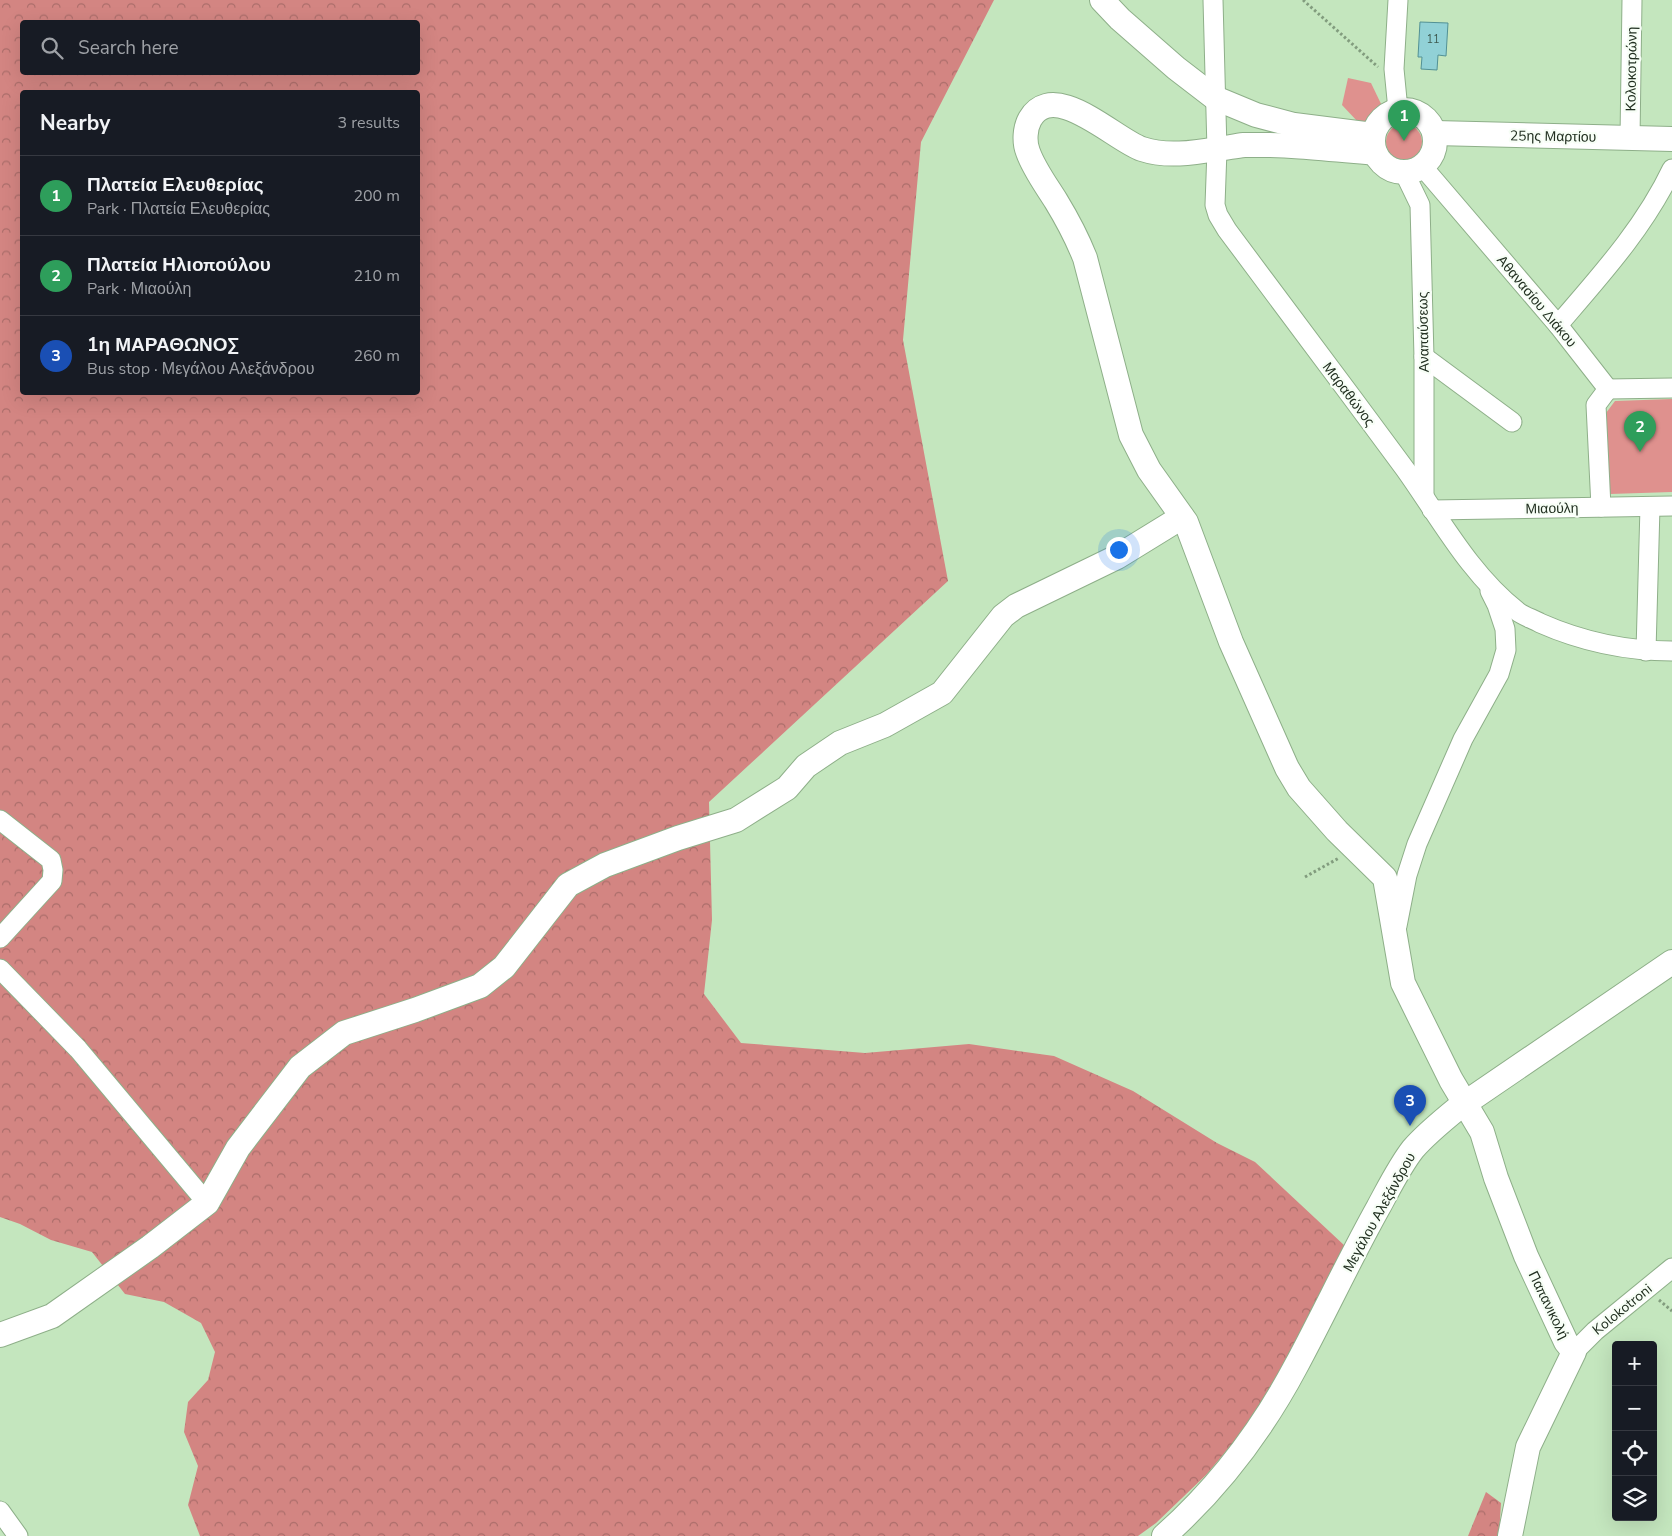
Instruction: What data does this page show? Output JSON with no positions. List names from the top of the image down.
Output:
{
  "streets": {
    "street": [
      "Κολοκοτρώνη",
      "25ης Μαρτίου",
      "Αθανασίου Διάκου",
      "Αναπαύσεως",
      "Μαραθώνος",
      "Μιαούλη",
      "Μεγάλου Αλεξάνδρου",
      "Παπανικολή",
      "Kolokotroni"
    ]
  },
  "crossings": [
    ["Κολοκοτρώνη", "25ης Μαρτίου"],
    ["25ης Μαρτίου", "Αθανασίου Διάκου"],
    ["25ης Μαρτίου", "Αναπαύσεως"],
    ["Αθανασίου Διάκου", "Αναπαύσεως"],
    ["Αναπαύσεως", "Μαραθώνος"],
    ["Αναπαύσεως", "Μιαούλη"],
    ["Μαραθώνος", "Μιαούλη"],
    ["Μαραθώνος", "Παπανικολή"],
    ["Μεγάλου Αλεξάνδρου", "Παπανικολή"],
    ["Παπανικολή", "Kolokotroni"]
  ],
  "house_numbers": ["11"],
  "page": {
    "search": "Search here",
    "heading": ["Nearby", "3 results"],
    "pins": ["1", "2", "3"],
    "list": [
      {
        "mark": "1",
        "name": "Πλατεία Ελευθερίας",
        "note": "Park · Πλατεία Ελευθερίας",
        "value": "200 m"
      },
      {
        "mark": "2",
        "name": "Πλατεία Ηλιοπούλου",
        "note": "Park · Μιαούλη",
        "value": "210 m"
      },
      {
        "mark": "3",
        "name": "1η ΜΑΡΑΘΩΝΟΣ",
        "note": "Bus stop · Μεγάλου Αλεξάνδρου",
        "value": "260 m"
      }
    ],
    "map_buttons": ["+", "−"]
  }
}
